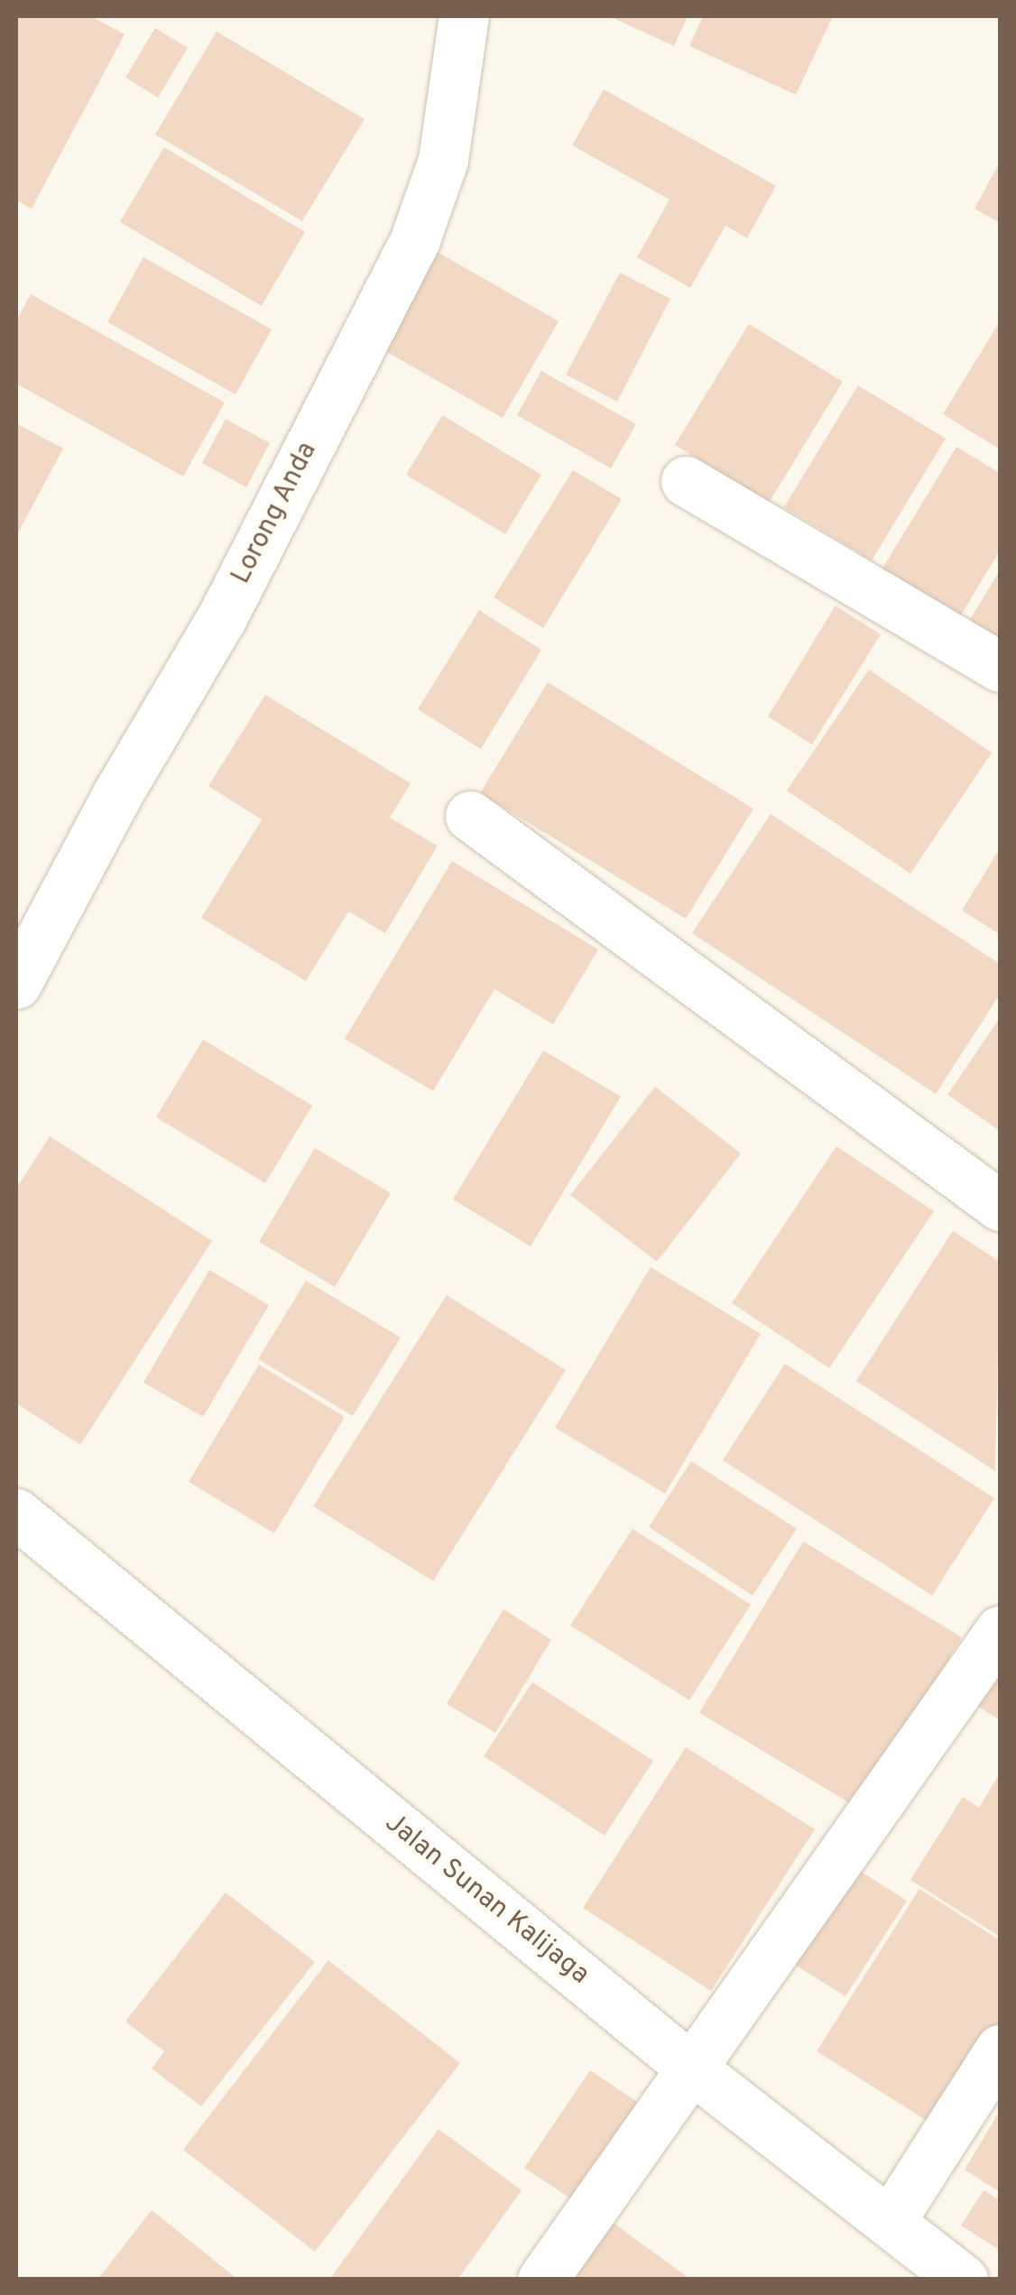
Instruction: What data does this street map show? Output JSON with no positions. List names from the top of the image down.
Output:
{
  "streets": {
    "street": ["Lorong Anda", "Jalan Sunan Kalijaga"]
  }
}
